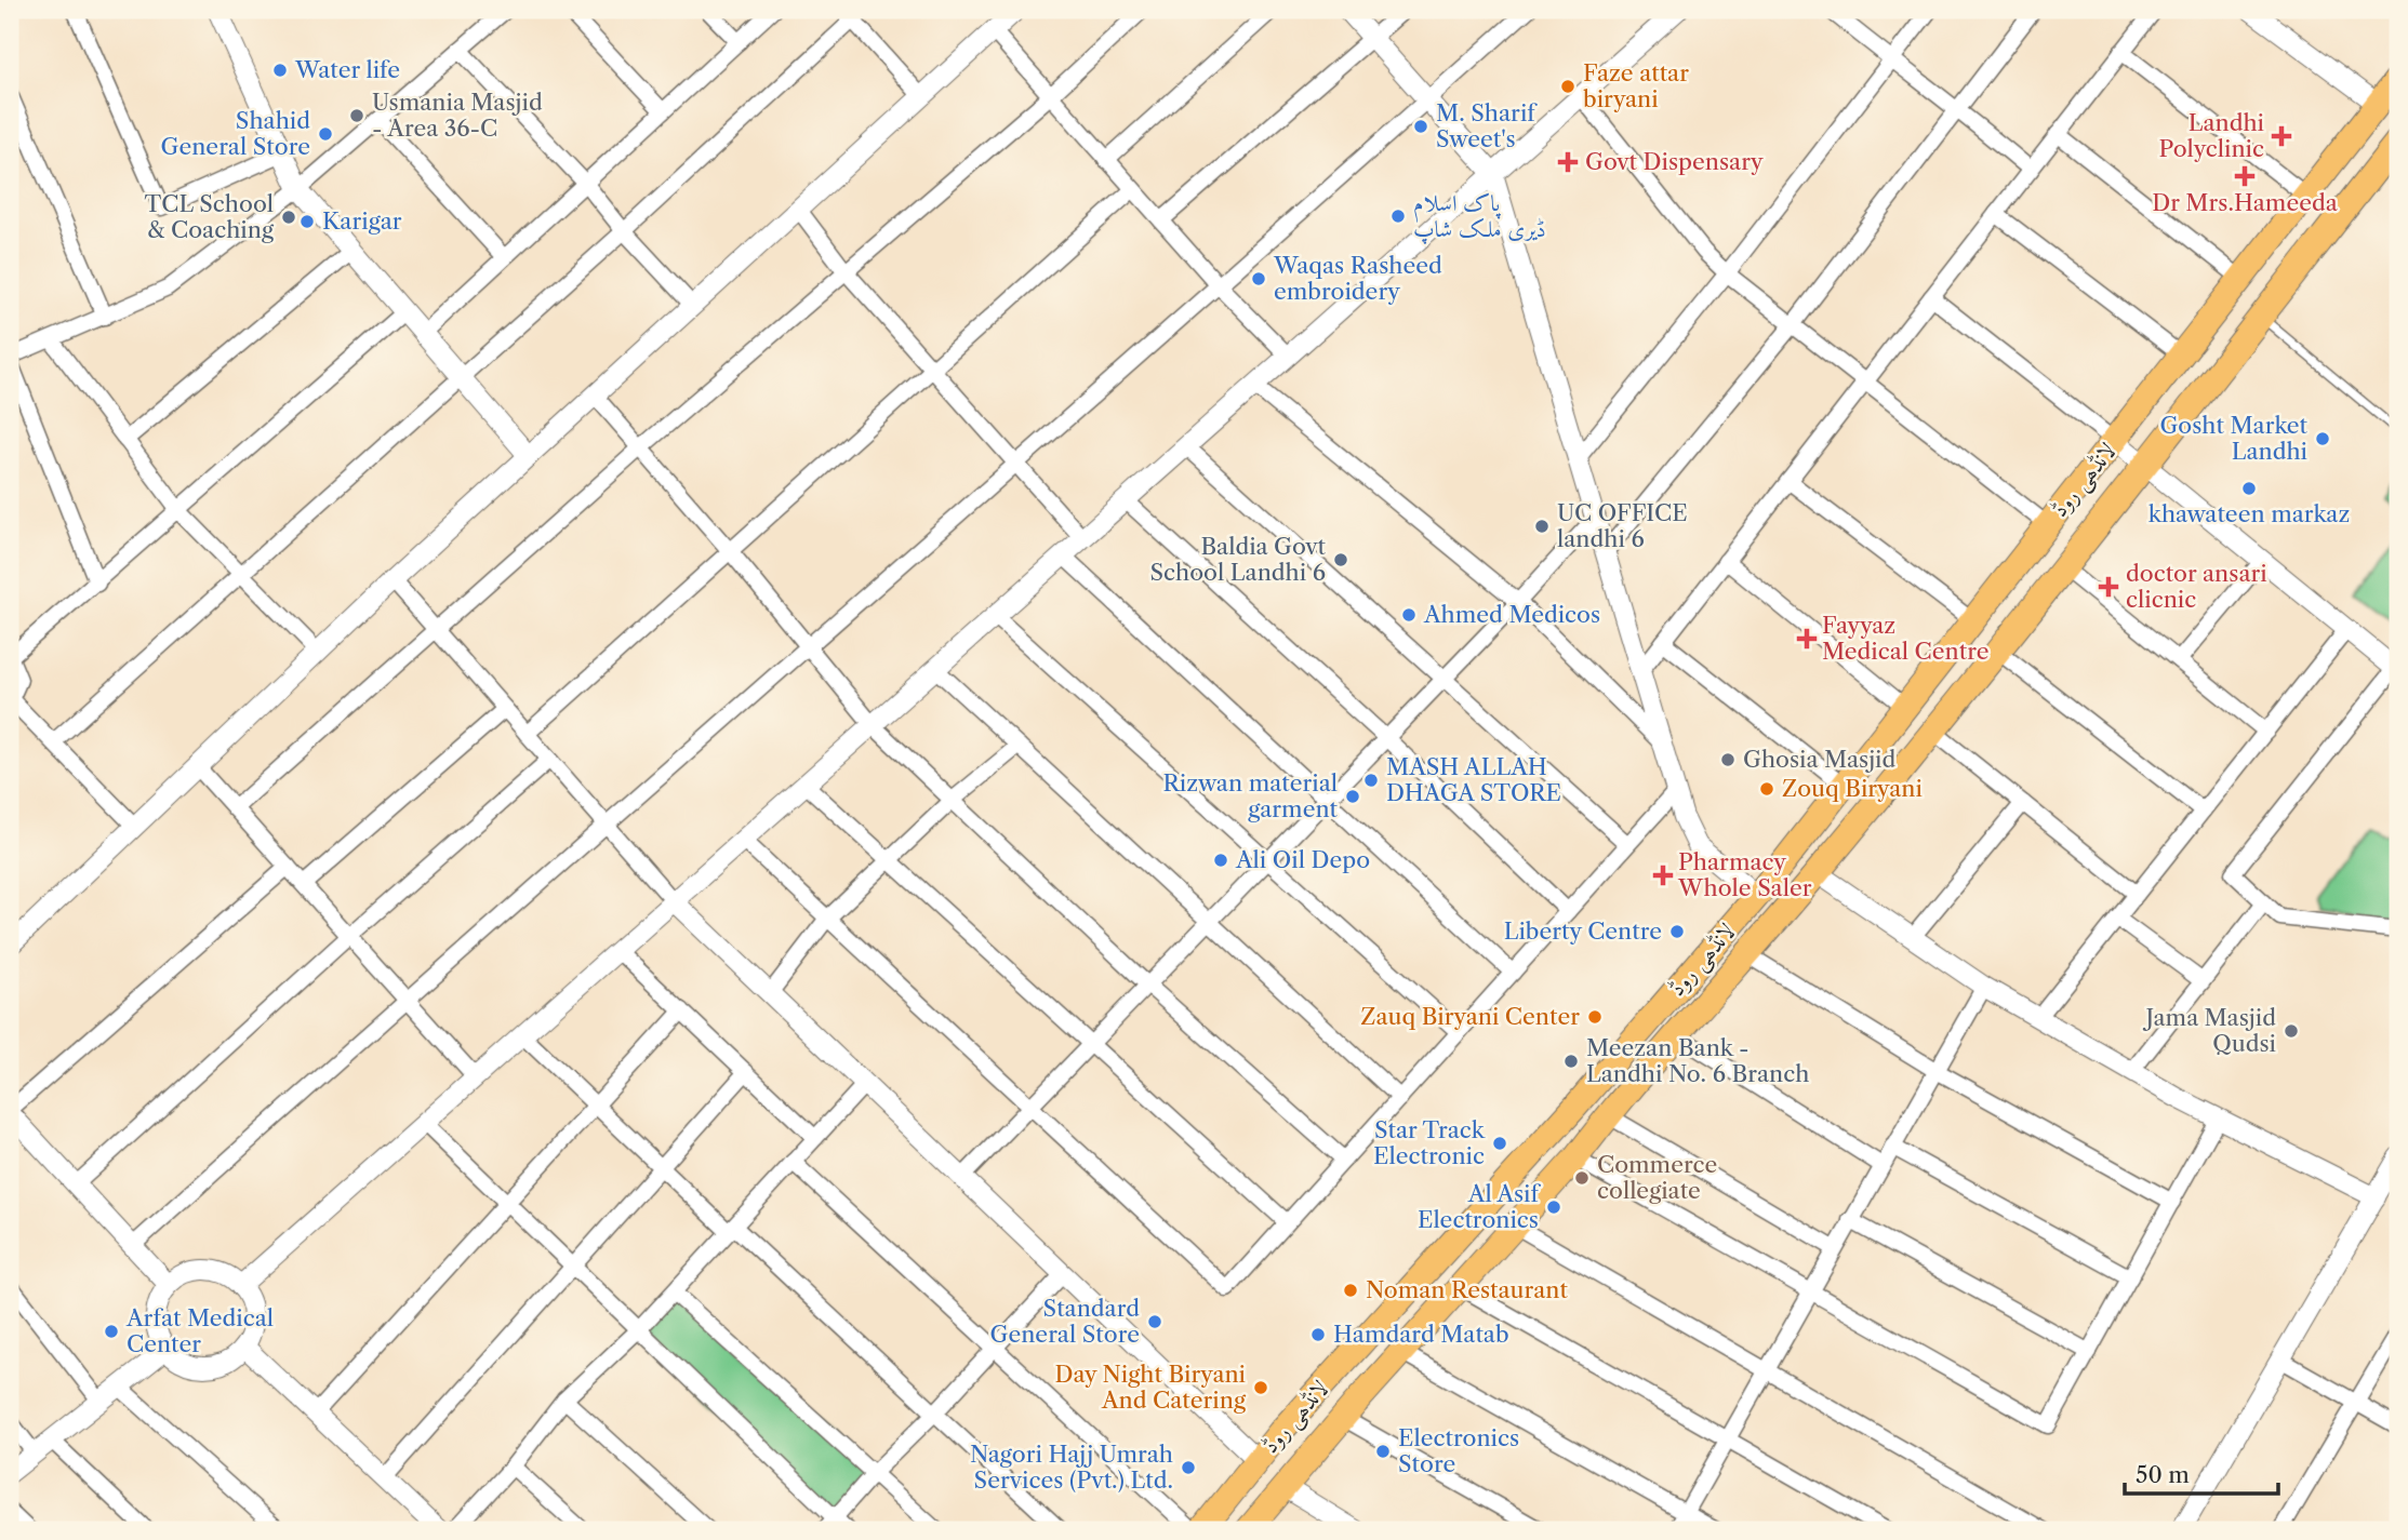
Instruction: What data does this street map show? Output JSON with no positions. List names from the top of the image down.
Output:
{
  "streets": {
    "main road": ["لانڈھی روڈ"]
  },
  "places": {
    "other": [
      "Water life",
      "Faze attar biryani",
      "Usmania Masjid - Area 36-C",
      "M. Sharif Sweet's",
      "Shahid General Store",
      "پاک اسلام ڈیری ملک شاپ",
      "TCL School & Coaching",
      "Karigar",
      "Waqas Rasheed embroidery",
      "Gosht Market Landhi",
      "khawateen markaz",
      "UC OFFICE landhi 6",
      "Baldia Govt School Landhi 6",
      "Ahmed Medicos",
      "Ghosia Masjid",
      "MASH ALLAH DHAGA STORE",
      "Zouq Biryani",
      "Rizwan material garment",
      "Ali Oil Depo",
      "Liberty Centre",
      "Zauq Biryani Center",
      "Jama Masjid Qudsi",
      "Meezan Bank - Landhi No. 6 Branch",
      "Star Track Electronic",
      "Commerce collegiate",
      "Al Asif Electronics",
      "Noman Restaurant",
      "Standard General Store",
      "Arfat Medical Center",
      "Hamdard Matab",
      "Day Night Biryani And Catering",
      "Electronics Store",
      "Nagori Hajj Umrah Services (Pvt.) Ltd."
    ],
    "health": [
      "Landhi Polyclinic",
      "Govt Dispensary",
      "Dr Mrs.Hameeda",
      "doctor ansari clicnic",
      "Fayyaz Medical Centre",
      "Pharmacy Whole Saler"
    ]
  },
  "scale_bar": "50 m"
}
